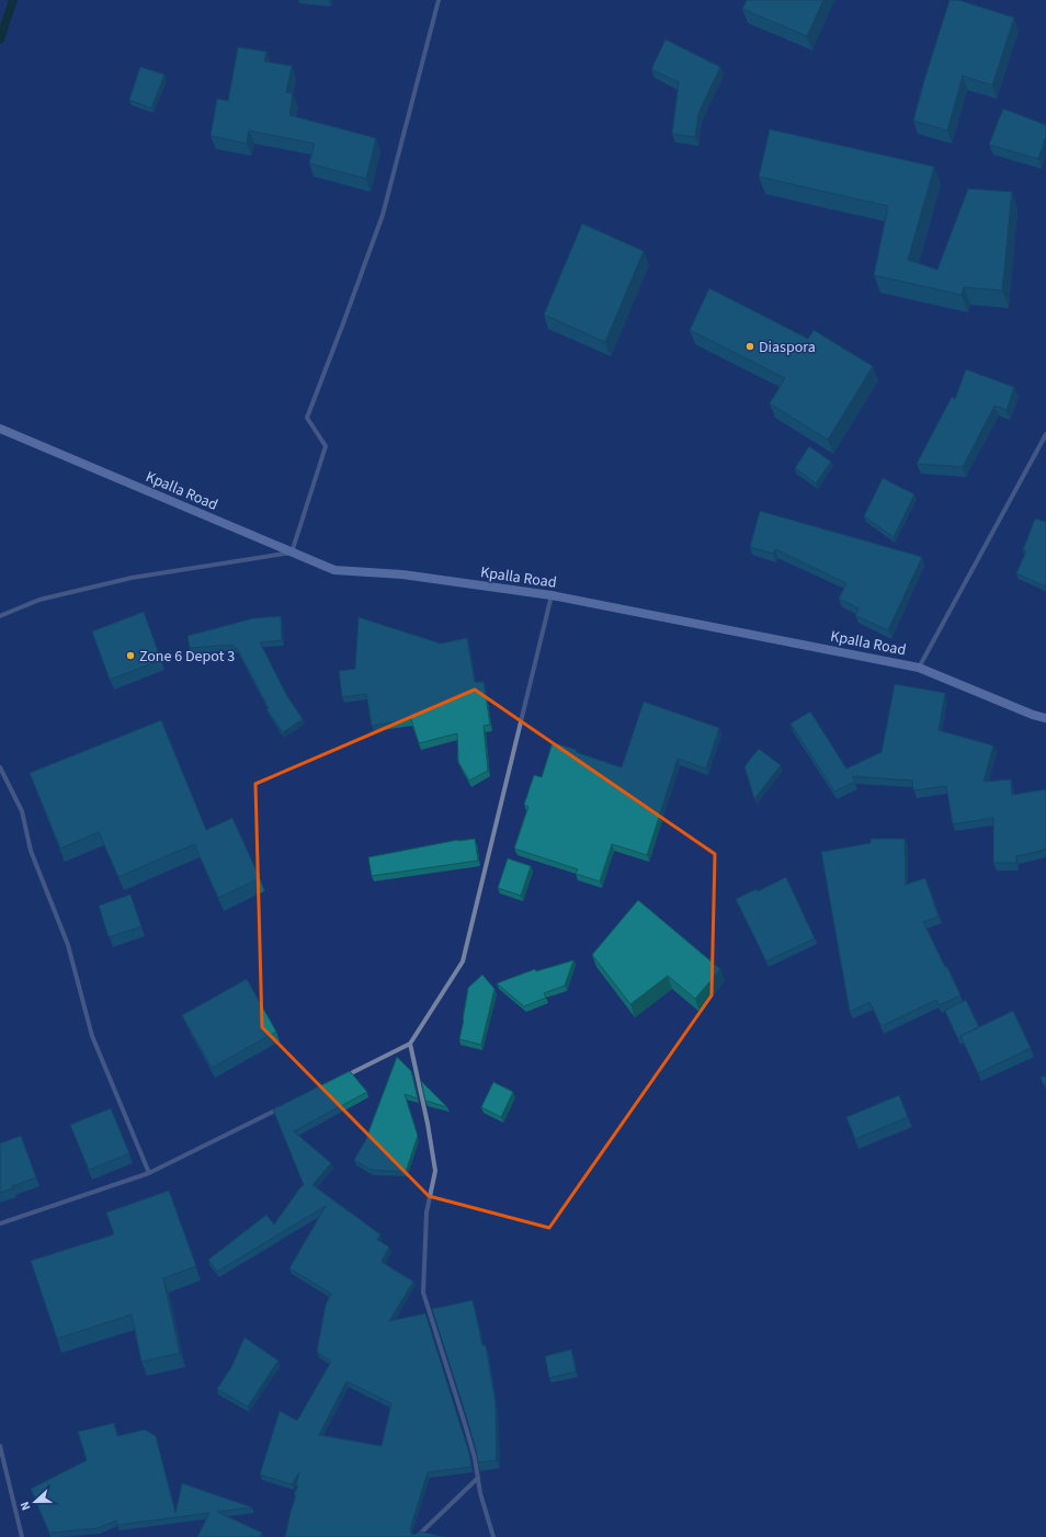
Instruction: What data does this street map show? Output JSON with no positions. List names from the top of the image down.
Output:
{
  "streets": {
    "street": ["Kpalla Road"]
  },
  "places": ["Diaspora", "Zone 6 Depot 3"],
  "north": "left"
}
